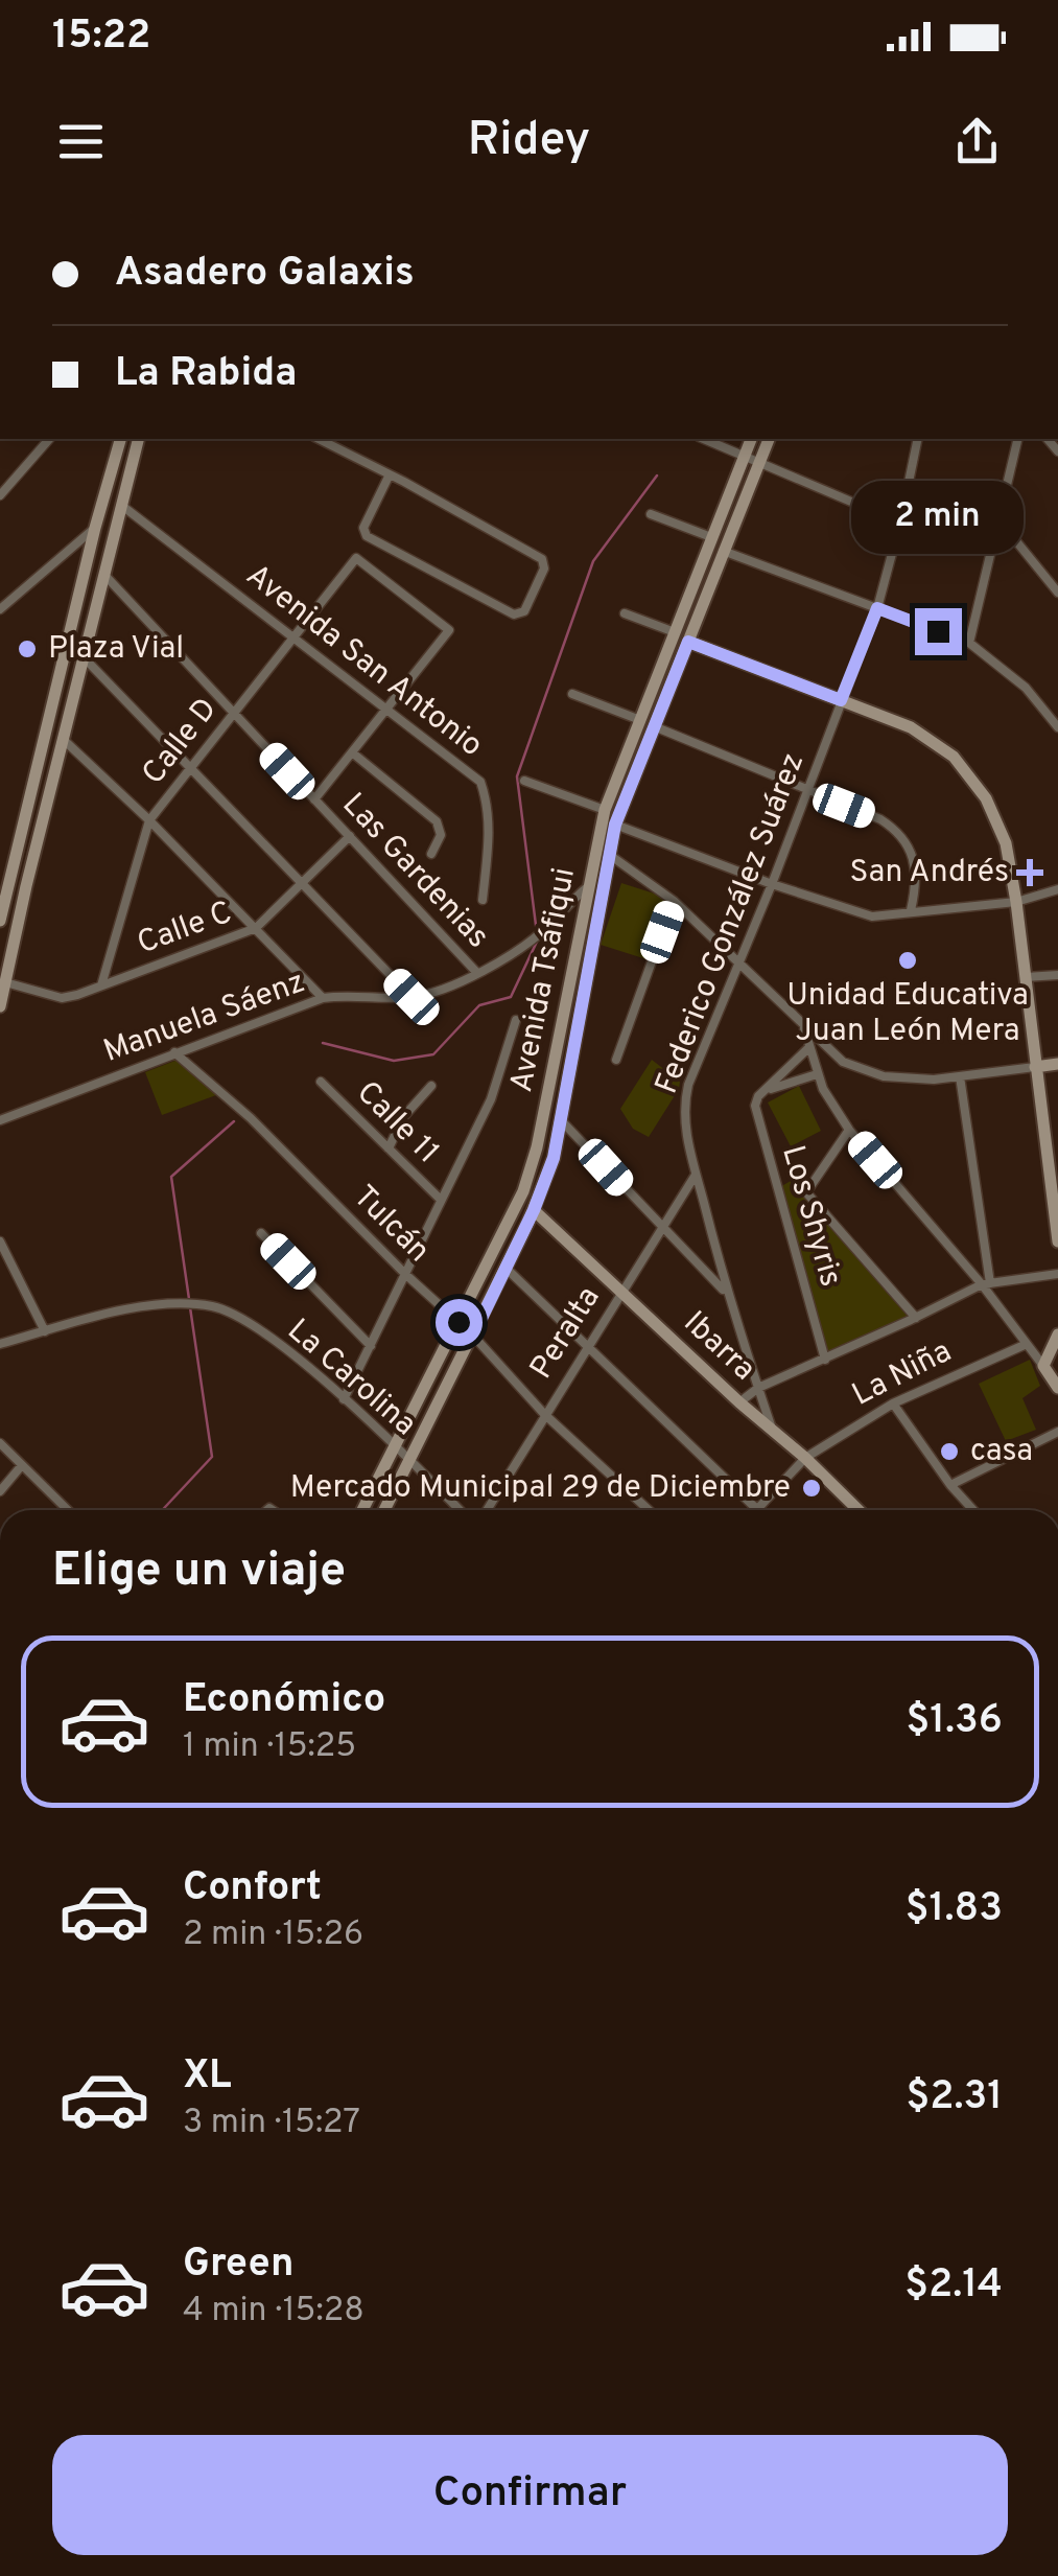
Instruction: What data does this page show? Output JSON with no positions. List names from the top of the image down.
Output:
{
  "streets": {
    "main road": ["Avenida Tsáfiqui", "Ibarra"],
    "street": [
      "Avenida San Antonio",
      "Calle D",
      "Las Gardenias",
      "Federico González Suárez",
      "Calle C",
      "Manuela Sáenz",
      "Calle 11",
      "Los Shyris",
      "Tulcán",
      "Peralta",
      "La Niña",
      "La Carolina"
    ]
  },
  "crossings": [
    ["Avenida San Antonio", "Calle D"],
    ["Calle D", "Las Gardenias"],
    ["Calle D", "Calle C"],
    ["Las Gardenias", "Calle C"],
    ["Las Gardenias", "Manuela Sáenz"],
    ["Federico González Suárez", "Peralta"],
    ["Federico González Suárez", "Ibarra"],
    ["Avenida Tsáfiqui", "Manuela Sáenz"],
    ["Avenida Tsáfiqui", "Tulcán"],
    ["Avenida Tsáfiqui", "Ibarra"],
    ["Avenida Tsáfiqui", "La Carolina"],
    ["Manuela Sáenz", "Tulcán"],
    ["Tulcán", "Peralta"],
    ["Peralta", "Ibarra"],
    ["Ibarra", "La Niña"]
  ],
  "places": {
    "other": [
      "Plaza Vial",
      "Unidad Educativa Juan León Mera",
      "casa",
      "Mercado Municipal 29 de Diciembre"
    ],
    "health": ["San Andrés"]
  },
  "page": {
    "status": "15:22",
    "header": "Ridey",
    "banner": ["Asadero Galaxis", "La Rabida"],
    "bubble": "2 min",
    "heading": "Elige un viaje",
    "list": [
      {
        "name": "Económico",
        "note": "1 min · 15:25",
        "value": "$1.36"
      },
      {
        "name": "Confort",
        "note": "2 min · 15:26",
        "value": "$1.83"
      },
      {
        "name": "XL",
        "note": "3 min · 15:27",
        "value": "$2.31"
      },
      {
        "name": "Green",
        "note": "4 min · 15:28",
        "value": "$2.14"
      }
    ],
    "buttons": "Confirmar"
  }
}
